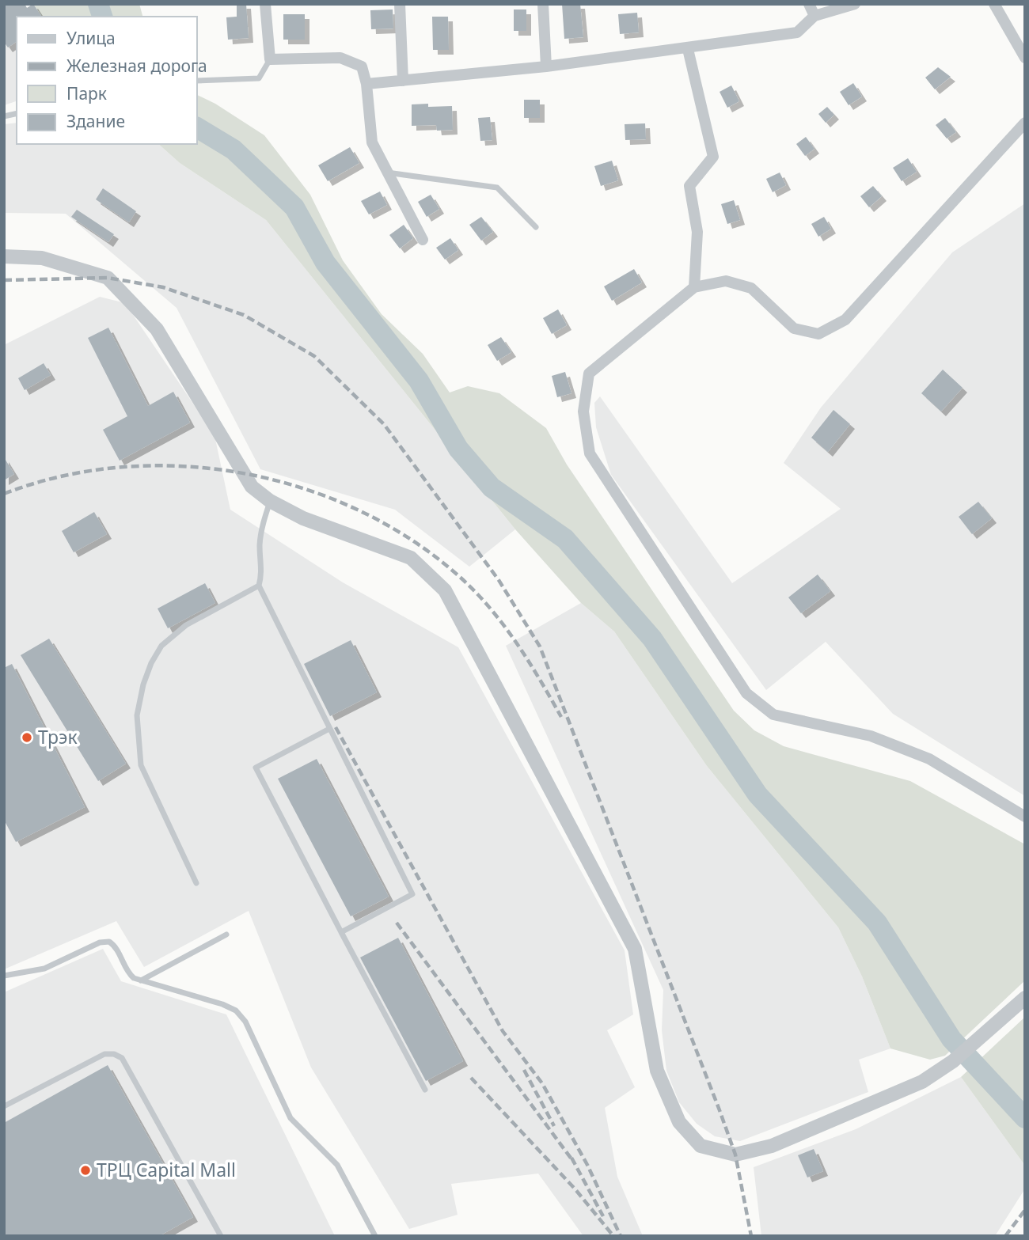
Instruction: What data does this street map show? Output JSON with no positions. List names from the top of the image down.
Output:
{
  "places": ["Трэк", "ТРЦ Capital Mall"],
  "legend": [
    "Улица",
    "Железная дорога",
    "Парк",
    "Здание"
  ]
}
